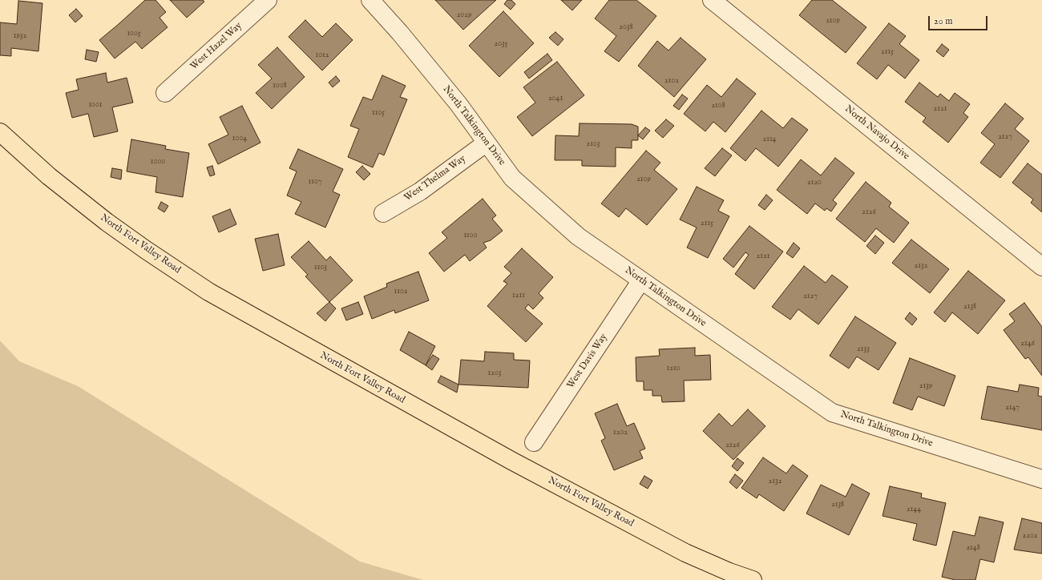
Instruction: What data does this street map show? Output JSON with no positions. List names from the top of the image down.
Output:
{
  "streets": {
    "main road": ["North Fort Valley Road"],
    "street": [
      "West Hazel Way",
      "North Talkington Drive",
      "North Navajo Drive",
      "West Thelma Way",
      "West Davis Way"
    ]
  },
  "crossings": [
    ["North Talkington Drive", "West Thelma Way"],
    ["North Talkington Drive", "West Davis Way"]
  ],
  "house_numbers": [
    "2029",
    "2109",
    "2038",
    "1005",
    "1932",
    "2035",
    "2115",
    "1012",
    "2102",
    "1008",
    "2041",
    "1001",
    "2108",
    "2121",
    "1105",
    "2127",
    "1004",
    "2114",
    "2103",
    "1000",
    "2109",
    "1107",
    "2120",
    "2126",
    "2115",
    "1100",
    "2121",
    "2132",
    "1103",
    "1102",
    "1211",
    "2127",
    "2138",
    "2146",
    "2133",
    "1210",
    "1203",
    "2139",
    "2147",
    "1202",
    "2126",
    "2132",
    "2138",
    "2144",
    "2202",
    "2148"
  ],
  "scale_bar": "20 m"
}
